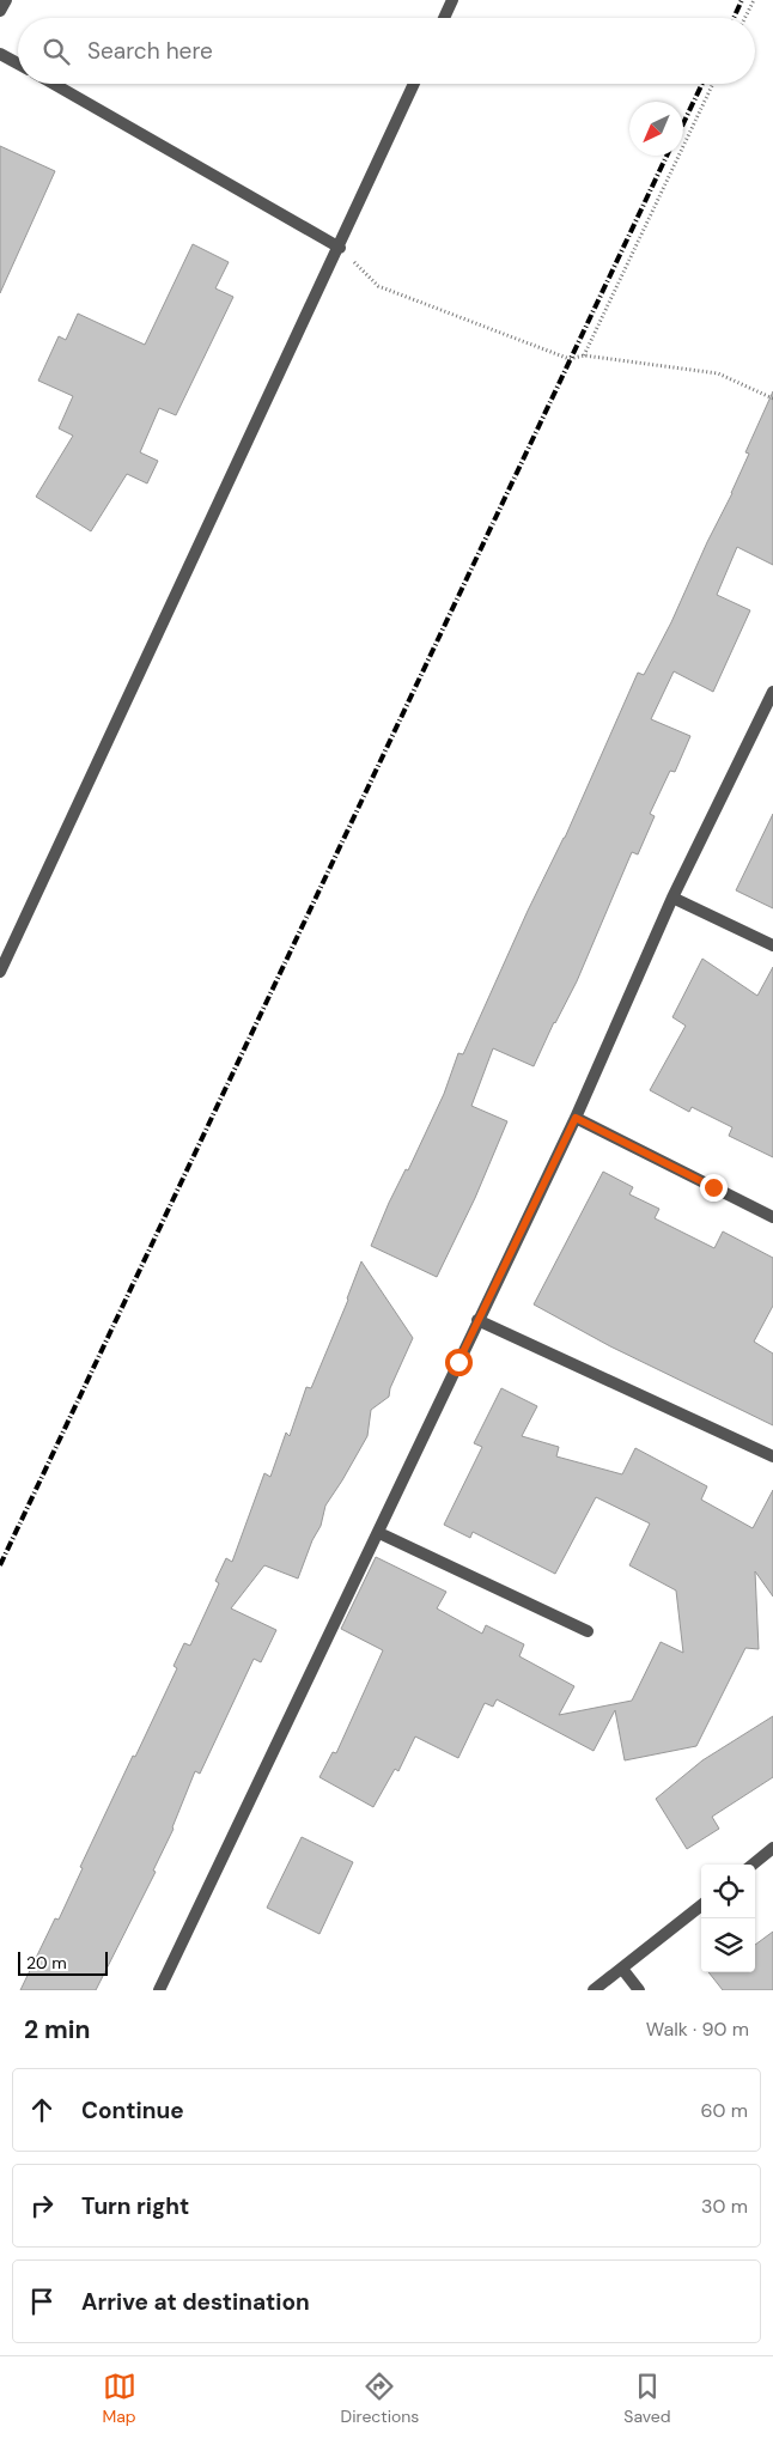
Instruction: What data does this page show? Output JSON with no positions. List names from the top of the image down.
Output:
{
  "scale_bar": "20 m",
  "north": "bottom left",
  "page": {
    "search": "Search here",
    "scale": "20 m",
    "heading": ["2 min", "Walk · 90 m"],
    "list": [
      ["Continue", "60 m"],
      ["Turn right", "30 m"],
      "Arrive at destination"
    ],
    "nav": ["Map", "Directions", "Saved"]
  }
}
